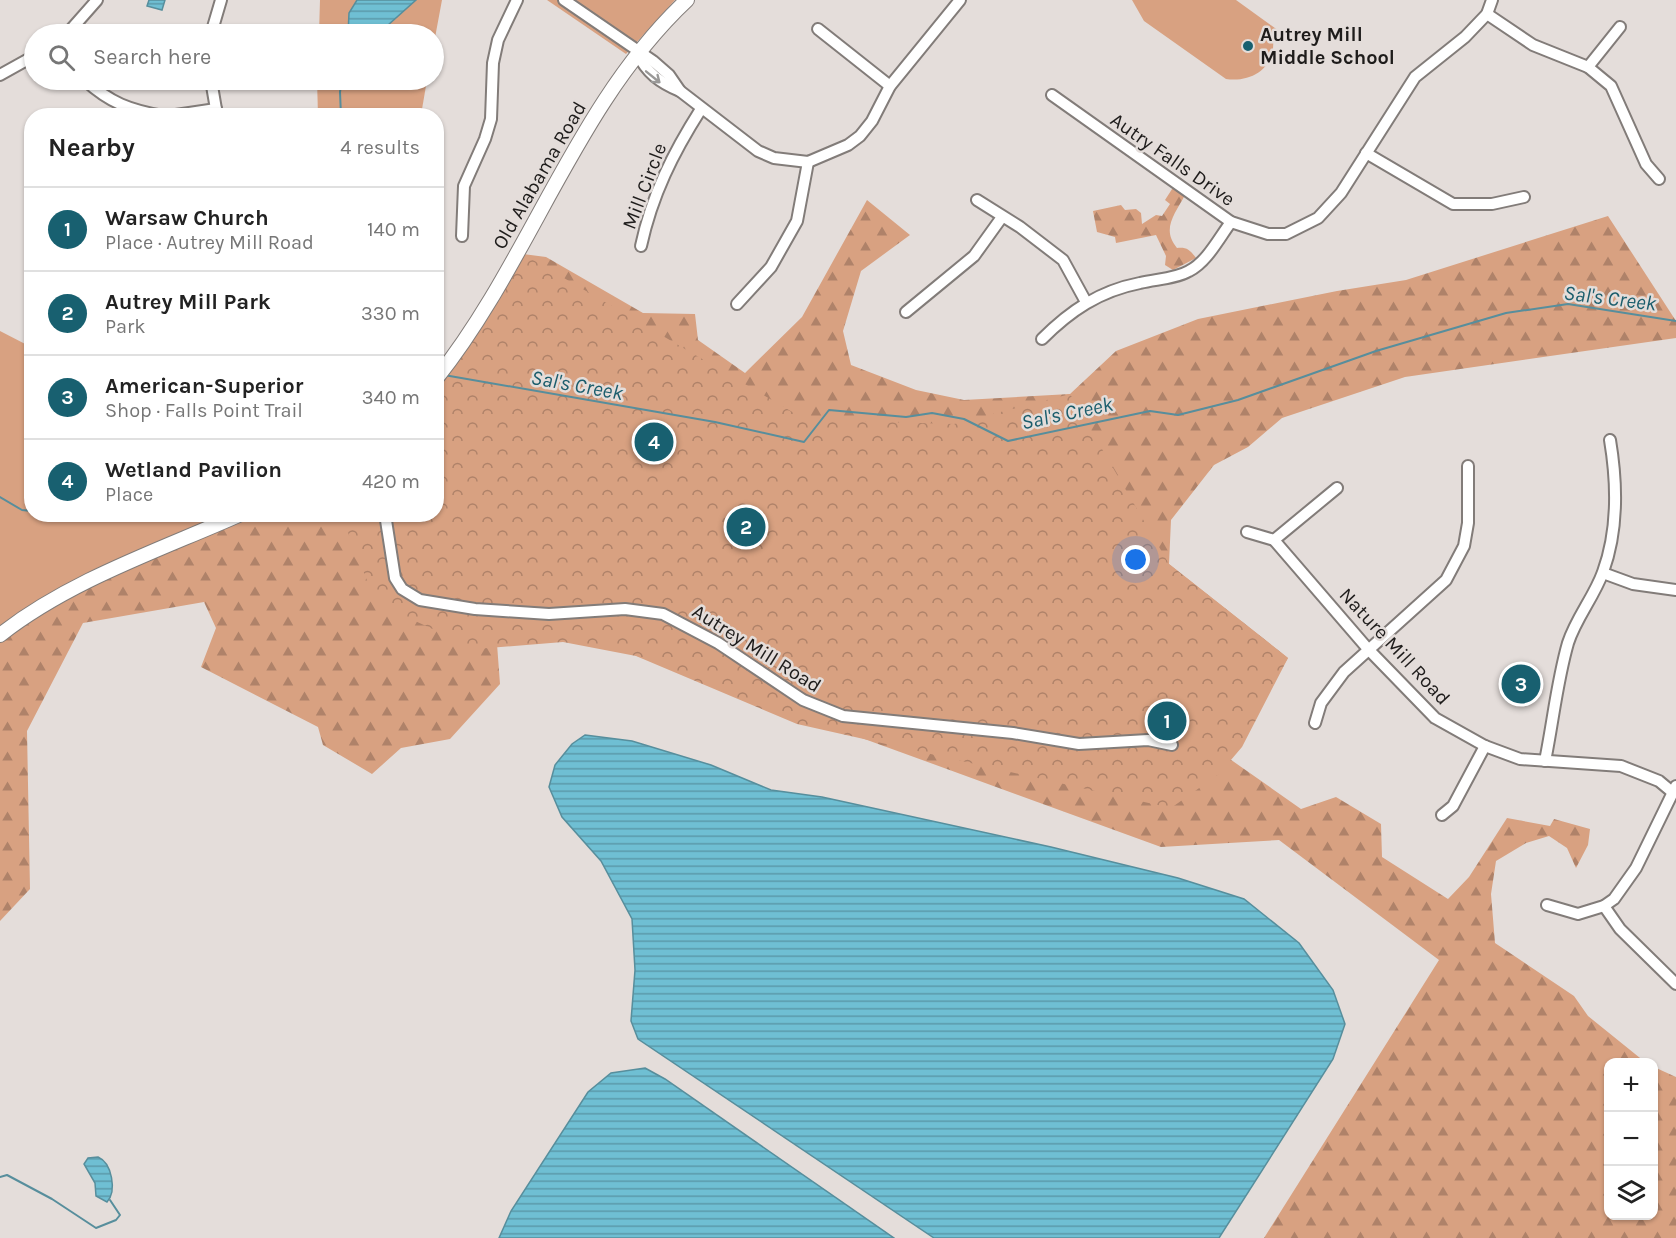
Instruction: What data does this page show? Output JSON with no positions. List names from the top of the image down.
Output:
{
  "streets": {
    "main road": ["Old Alabama Road"],
    "street": [
      "Autry Falls Drive",
      "Mill Circle",
      "Nature Mill Road",
      "Autrey Mill Road"
    ]
  },
  "water": ["Sal's Creek"],
  "places": ["Autrey Mill Middle School"],
  "page": {
    "search": "Search here",
    "heading": ["Nearby", "4 results"],
    "list": [
      {
        "mark": "1",
        "name": "Warsaw Church",
        "note": "Place · Autrey Mill Road",
        "value": "140 m"
      },
      {
        "mark": "2",
        "name": "Autrey Mill Park",
        "note": "Park",
        "value": "330 m"
      },
      {
        "mark": "3",
        "name": "American-Superior",
        "note": "Shop · Falls Point Trail",
        "value": "340 m"
      },
      {
        "mark": "4",
        "name": "Wetland Pavilion",
        "note": "Place",
        "value": "420 m"
      }
    ],
    "pins": [
      "4",
      "2",
      "3",
      "1"
    ],
    "map_buttons": ["+", "−"]
  }
}
